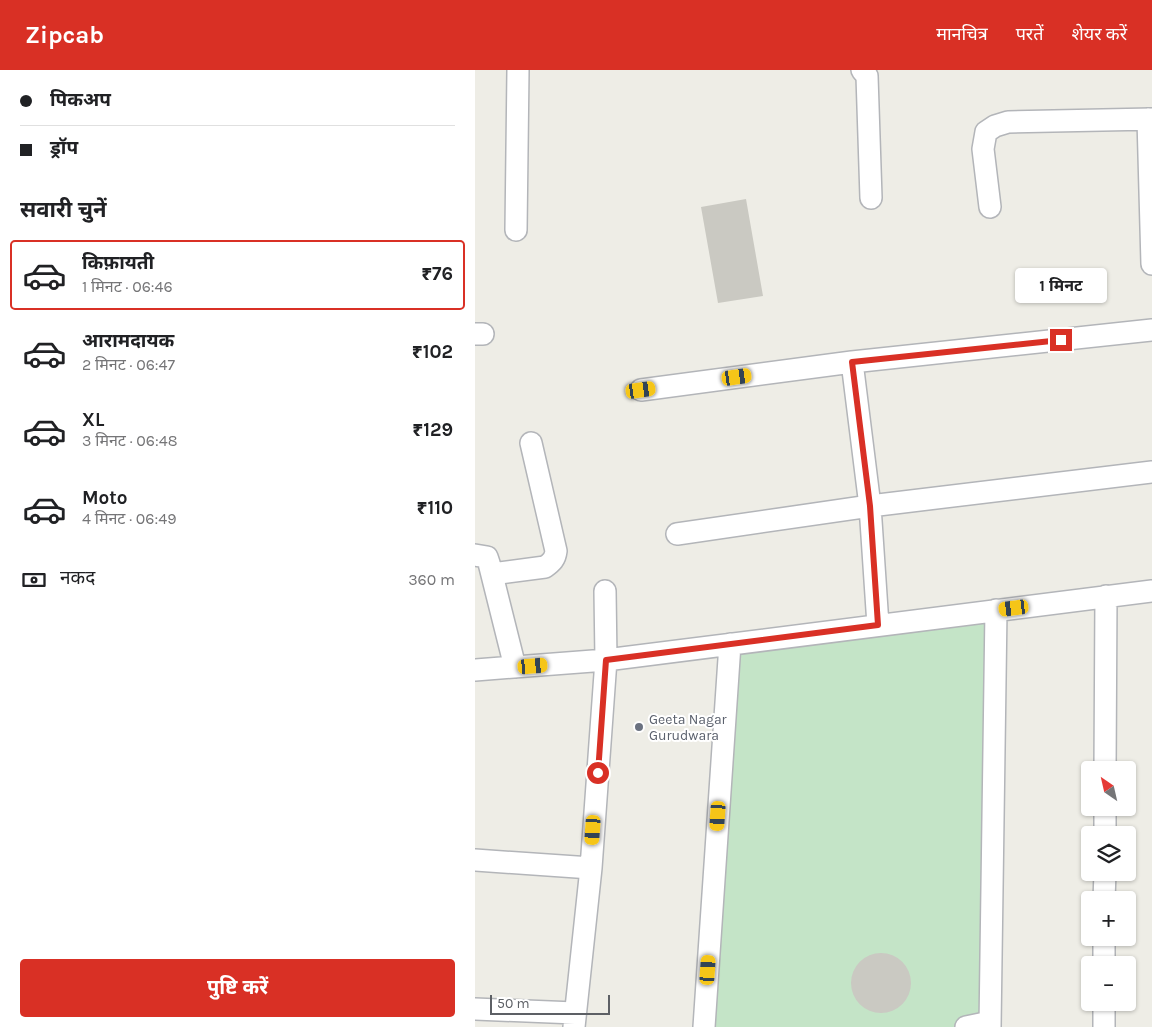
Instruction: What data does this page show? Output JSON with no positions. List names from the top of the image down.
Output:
{
  "places": ["Geeta Nagar Gurudwara"],
  "scale_bar": "50 m",
  "north": "top left",
  "page": {
    "header": "Zipcab",
    "nav": ["मानचित्र", "परतें", "शेयर करें"],
    "banner": ["पिकअप", "ड्रॉप"],
    "heading": "सवारी चुनें",
    "list": [
      {
        "name": "किफ़ायती",
        "note": "1 मिनट · 06:46",
        "value": "₹76"
      },
      {
        "name": "आरामदायक",
        "note": "2 मिनट · 06:47",
        "value": "₹102"
      },
      {
        "name": "XL",
        "note": "3 मिनट · 06:48",
        "value": "₹129"
      },
      {
        "name": "Moto",
        "note": "4 मिनट · 06:49",
        "value": "₹110"
      }
    ],
    "bubble": "1 मिनट",
    "pay": ["नकद", "360 m"],
    "map_buttons": ["+", "−"],
    "buttons": "पुष्टि करें",
    "scale": "50 m"
  }
}
